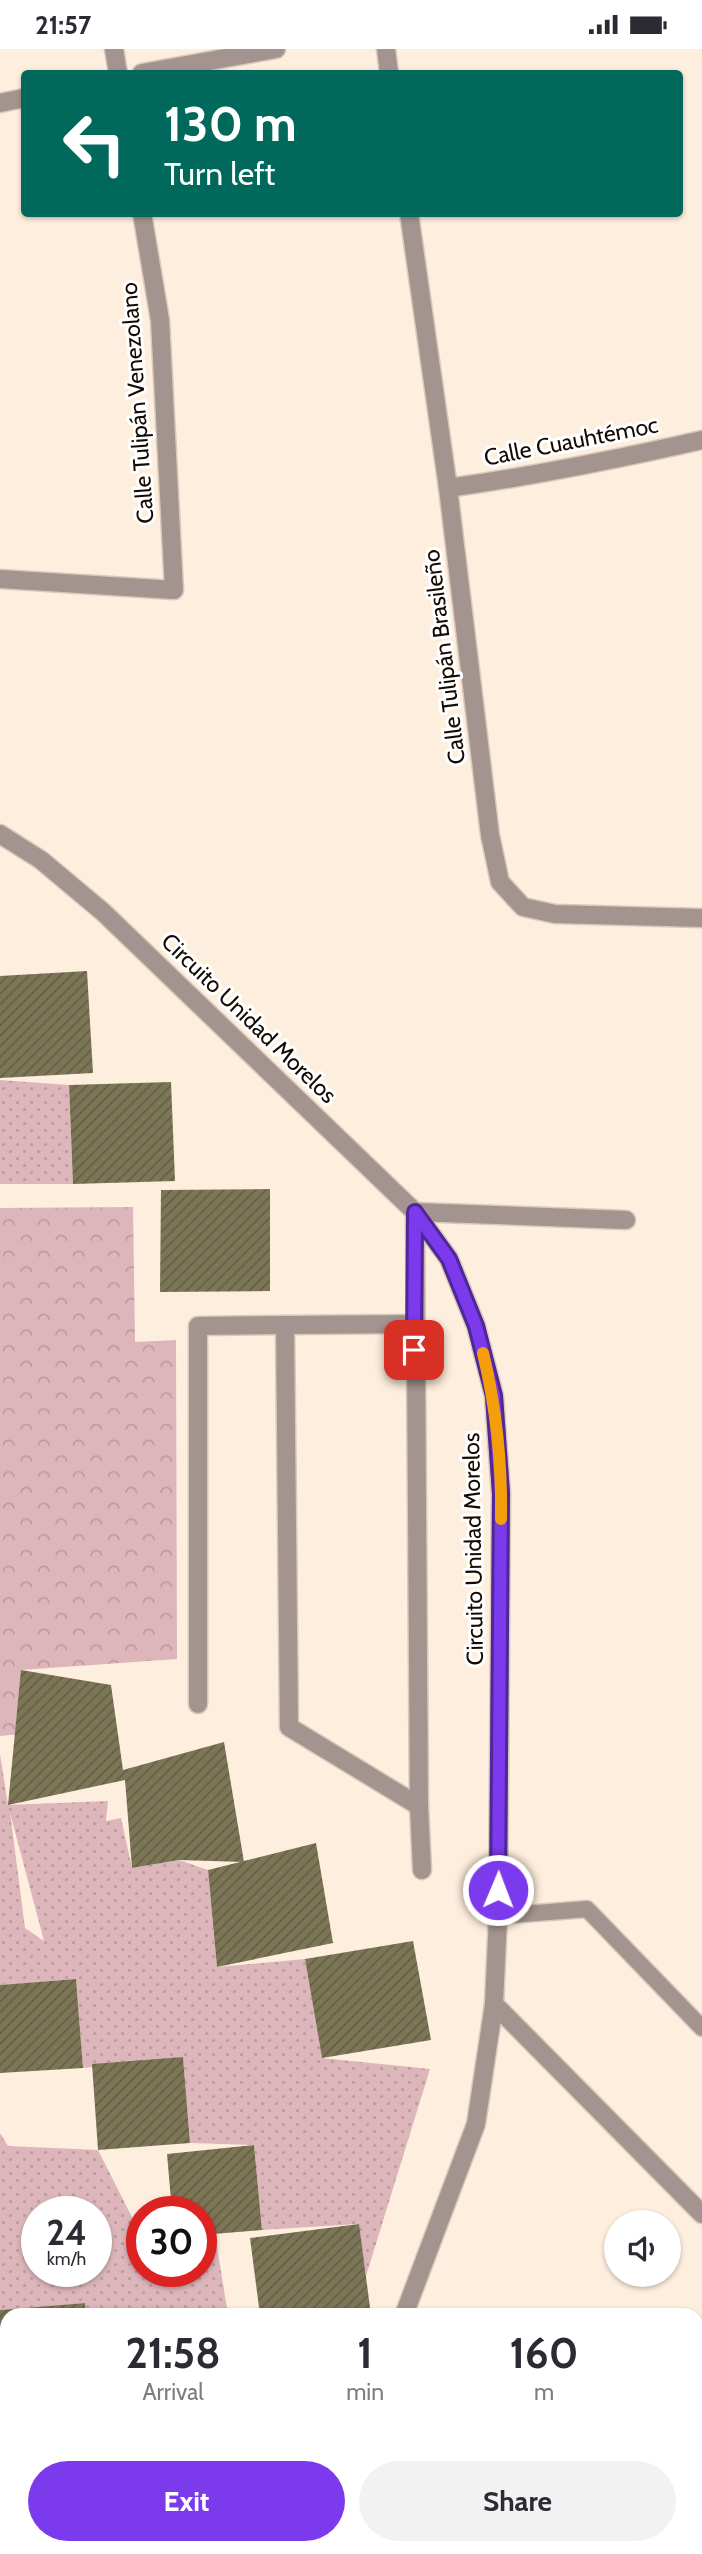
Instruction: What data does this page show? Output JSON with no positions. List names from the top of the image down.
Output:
{
  "streets": {
    "street": [
      "Calle Tulipán Venezolano",
      "Calle Cuauhtémoc",
      "Calle Tulipán Brasileño",
      "Circuito Unidad Morelos"
    ]
  },
  "crossings": [
    ["Calle Cuauhtémoc", "Calle Tulipán Brasileño"]
  ],
  "page": {
    "status": "21:57",
    "turn": ["130 m", "Turn left"],
    "speed": "24 km/h",
    "limit": "30",
    "eta": [
      "21:58",
      "Arrival",
      "1",
      "min",
      "160",
      "m"
    ],
    "buttons": ["Exit", "Share"]
  }
}
